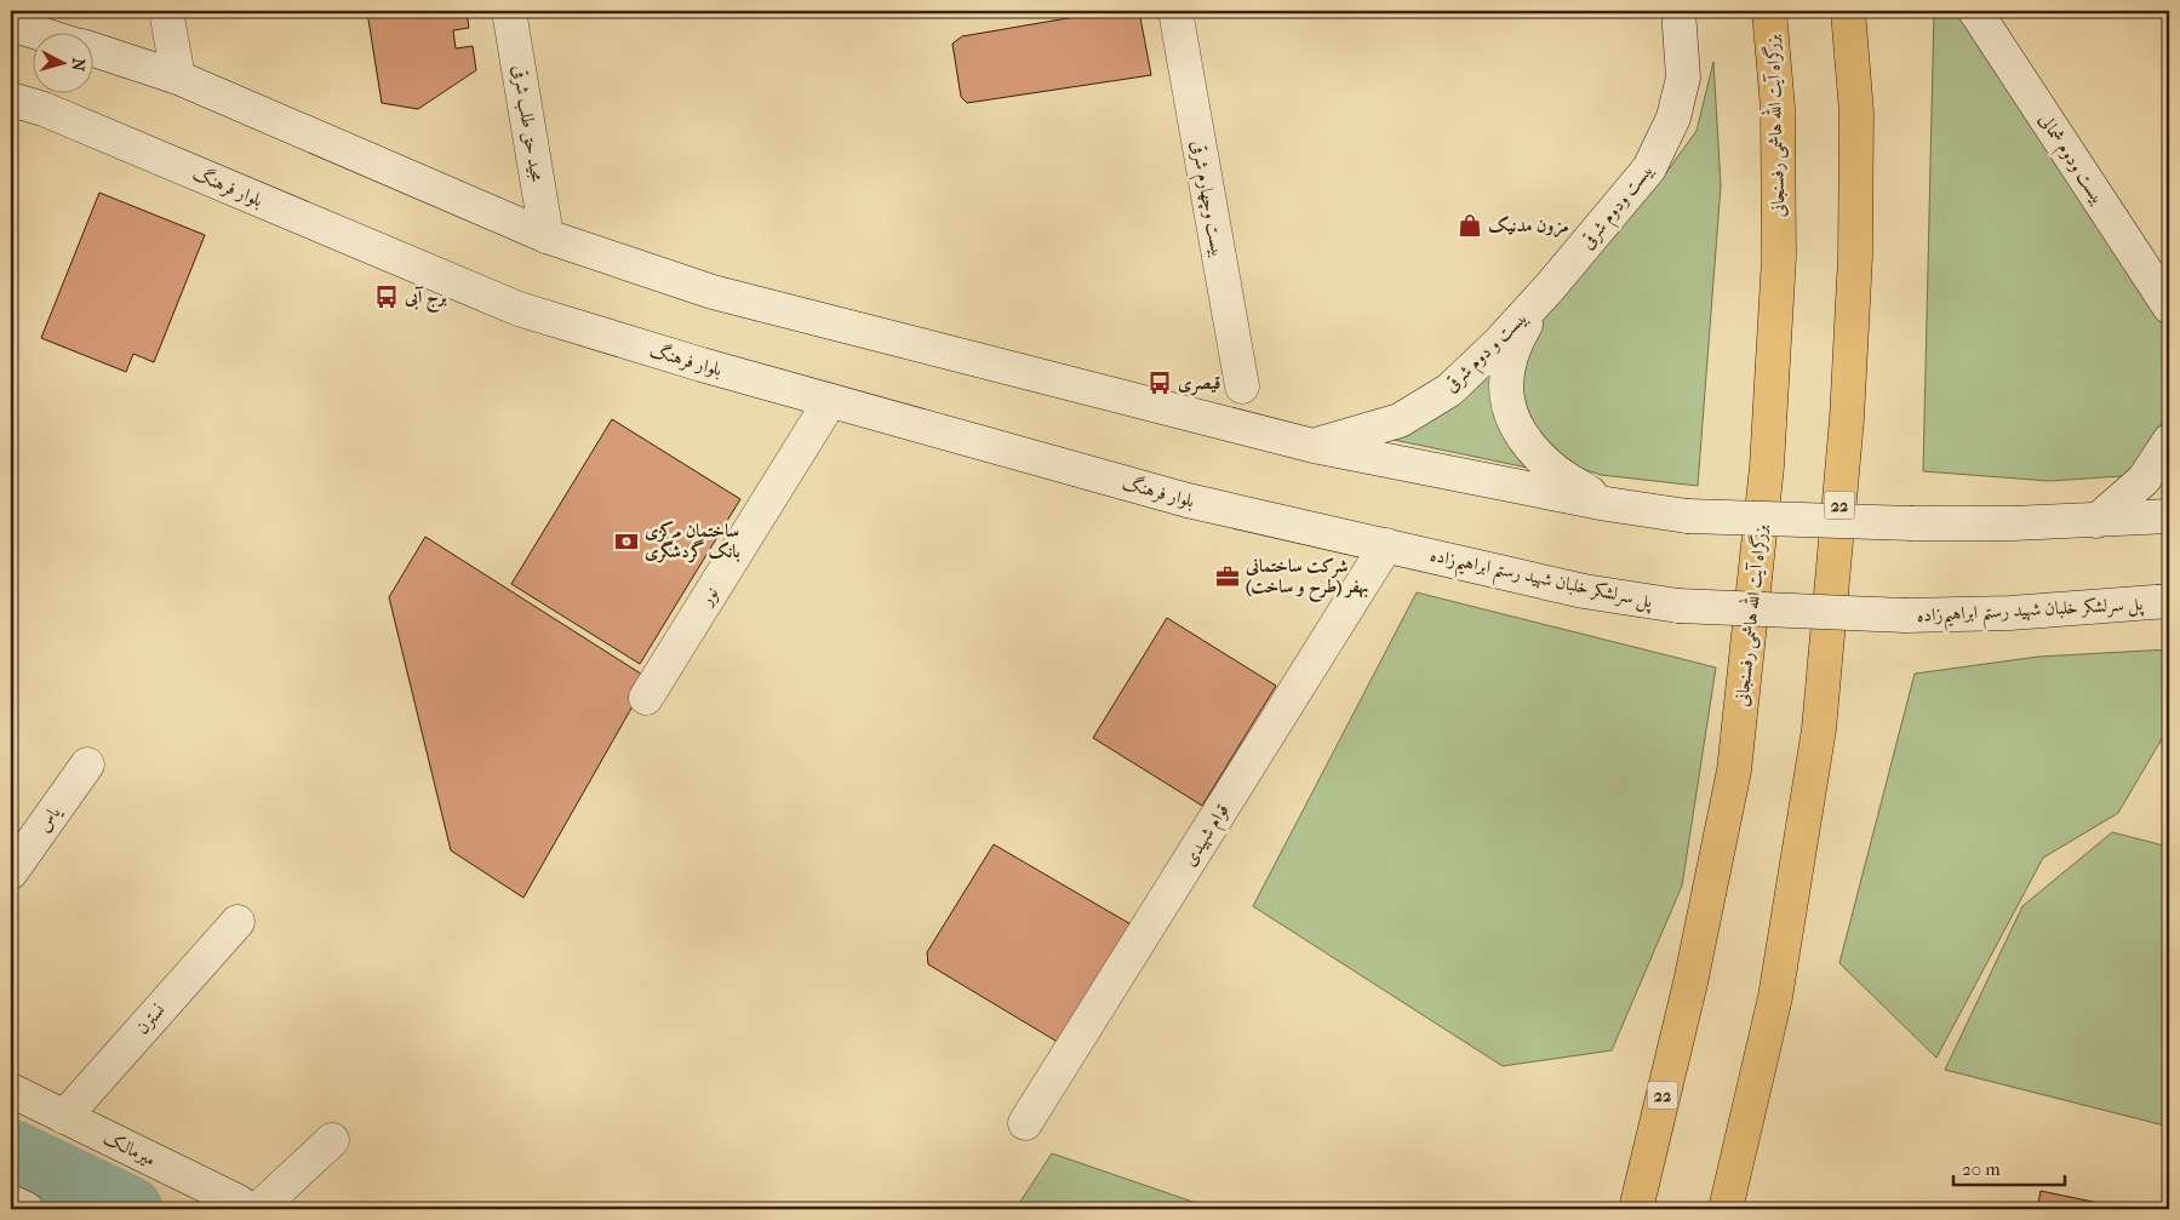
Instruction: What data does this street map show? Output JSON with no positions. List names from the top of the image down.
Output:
{
  "streets": {
    "highway": ["بزرگراه آیت الله هاشمی رفسنجانی", "22"],
    "main road": [
      "مجید حق طلب شرقی",
      "بیست ودوم شمالی",
      "بلوار فرهنگ",
      "بیست وچهارم شرقی",
      "بیست ودوم شرقی",
      "بیست و دوم شرقی",
      "پل سرلشکر خلبان شهید رستم ابراهیم‌زاده",
      "نور",
      "یاس",
      "قوام شهیدی",
      "نسترن",
      "میرمالک"
    ]
  },
  "crossings": [
    ["بلوار فرهنگ", "پل سرلشکر خلبان شهید رستم ابراهیم‌زاده"],
    ["بلوار فرهنگ", "نور"],
    ["بلوار فرهنگ", "قوام شهیدی"],
    ["بیست ودوم شرقی", "بیست و دوم شرقی"],
    ["پل سرلشکر خلبان شهید رستم ابراهیم‌زاده", "قوام شهیدی"],
    ["نسترن", "میرمالک"]
  ],
  "places": {
    "shop": ["مزون مدنیک"],
    "bus stop": ["برج آبی", "قیصری"],
    "bank": ["ساختمان مرکزی بانک گردشگری"],
    "office": ["شرکت ساختمانی بهفر (طرح و ساخت)"]
  },
  "scale_bar": "20 m",
  "north": "right"
}
